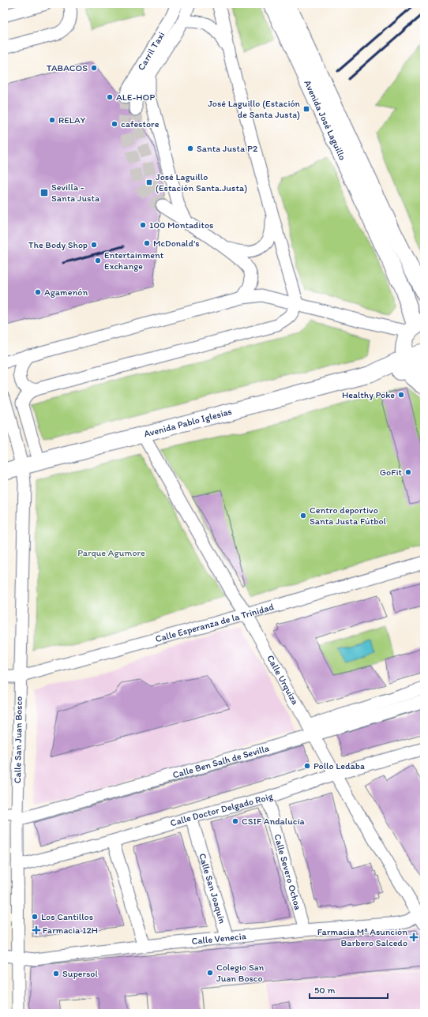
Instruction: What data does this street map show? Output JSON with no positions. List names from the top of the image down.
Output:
{
  "streets": {
    "main road": ["Avenida José Laguillo", "Avenida Pablo Iglesias"],
    "street": [
      "Carril Taxi",
      "Calle Esperanza de la Trinidad",
      "Calle Urquiza",
      "Calle San Juan Bosco",
      "Calle Ben Salh de Sevilla",
      "Calle Doctor Delgado Roig",
      "Calle Severo Ochoa",
      "Calle San Joaquín",
      "Calle Venecia"
    ]
  },
  "crossings": [
    ["Avenida Pablo Iglesias", "Calle Urquiza"],
    ["Avenida Pablo Iglesias", "Calle San Juan Bosco"],
    ["Calle Esperanza de la Trinidad", "Calle Urquiza"],
    ["Calle Esperanza de la Trinidad", "Calle San Juan Bosco"],
    ["Calle Urquiza", "Calle Ben Salh de Sevilla"],
    ["Calle Urquiza", "Calle Doctor Delgado Roig"],
    ["Calle Urquiza", "Calle Venecia"],
    ["Calle San Juan Bosco", "Calle Ben Salh de Sevilla"],
    ["Calle San Juan Bosco", "Calle Doctor Delgado Roig"],
    ["Calle San Juan Bosco", "Calle Venecia"],
    ["Calle Doctor Delgado Roig", "Calle Severo Ochoa"],
    ["Calle Doctor Delgado Roig", "Calle San Joaquín"],
    ["Calle Severo Ochoa", "Calle Venecia"],
    ["Calle San Joaquín", "Calle Venecia"]
  ],
  "parks": ["Parque Agumore"],
  "places": {
    "other": [
      "TABACOS",
      "ALE-HOP",
      "RELAY",
      "cafestore",
      "Santa Justa P2",
      "100 Montaditos",
      "McDonald's",
      "The Body Shop",
      "Entertainment Exchange",
      "Agamenón",
      "Healthy Poke",
      "GoFit",
      "Centro deportivo Santa Justa Fútbol",
      "Pollo Ledaba",
      "CSIF Andalucía",
      "Los Cantillos",
      "Colegio San Juan Bosco",
      "Supersol"
    ],
    "transit": ["José Laguillo (Estación de Santa Justa)", "José Laguillo (Estación Santa.Justa)", "Sevilla - Santa Justa"],
    "health": ["Farmacia 12H", "Farmacia Mª Asunción Barbero Salcedo"]
  },
  "scale_bar": "50 m"
}
